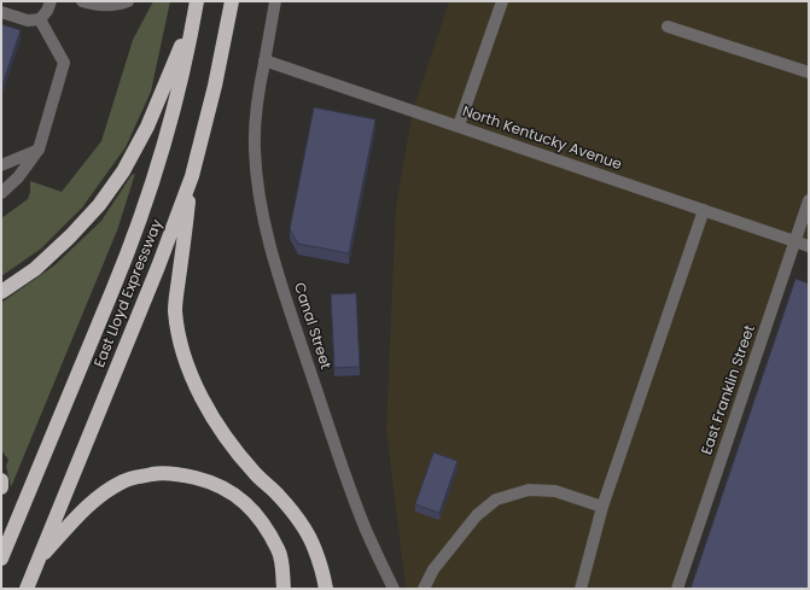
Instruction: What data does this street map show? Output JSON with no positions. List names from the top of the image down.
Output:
{
  "streets": {
    "highway": ["East Lloyd Expressway"],
    "street": ["North Kentucky Avenue", "Canal Street", "East Franklin Street"]
  },
  "crossings": [
    ["North Kentucky Avenue", "Canal Street"],
    ["North Kentucky Avenue", "East Franklin Street"]
  ]
}
